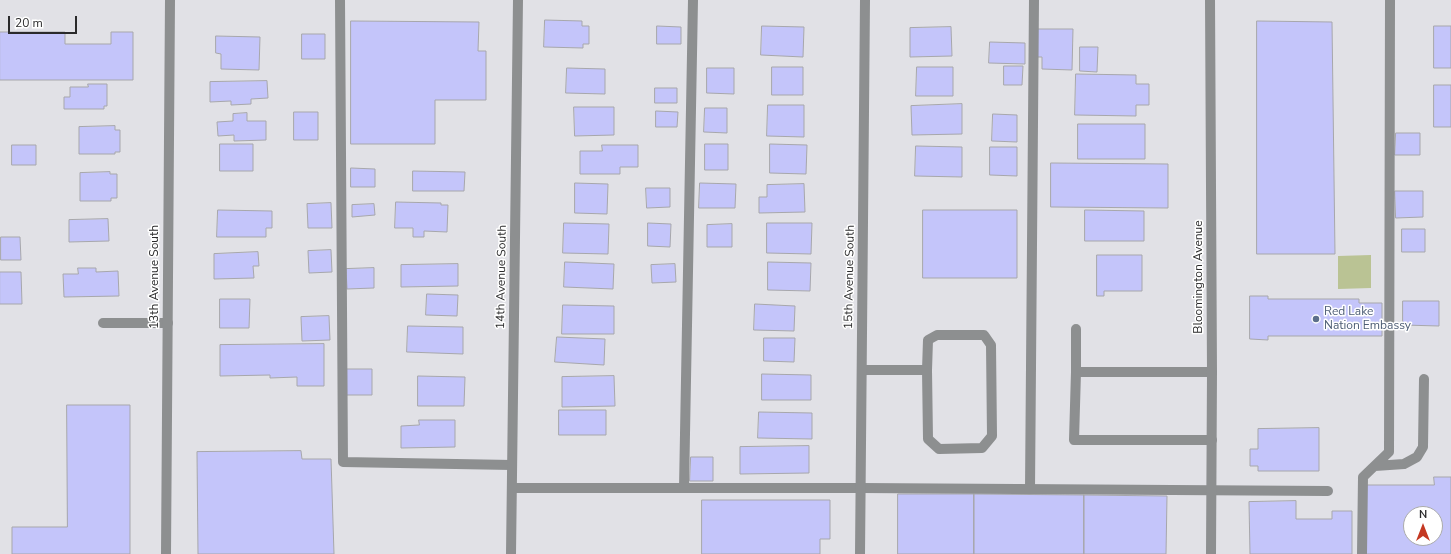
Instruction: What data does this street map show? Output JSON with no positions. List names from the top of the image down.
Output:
{
  "streets": {
    "street": [
      "13th Avenue South",
      "14th Avenue South",
      "15th Avenue South",
      "Bloomington Avenue"
    ]
  },
  "places": ["Red Lake Nation Embassy"],
  "scale_bar": "20 m",
  "north": "top"
}
